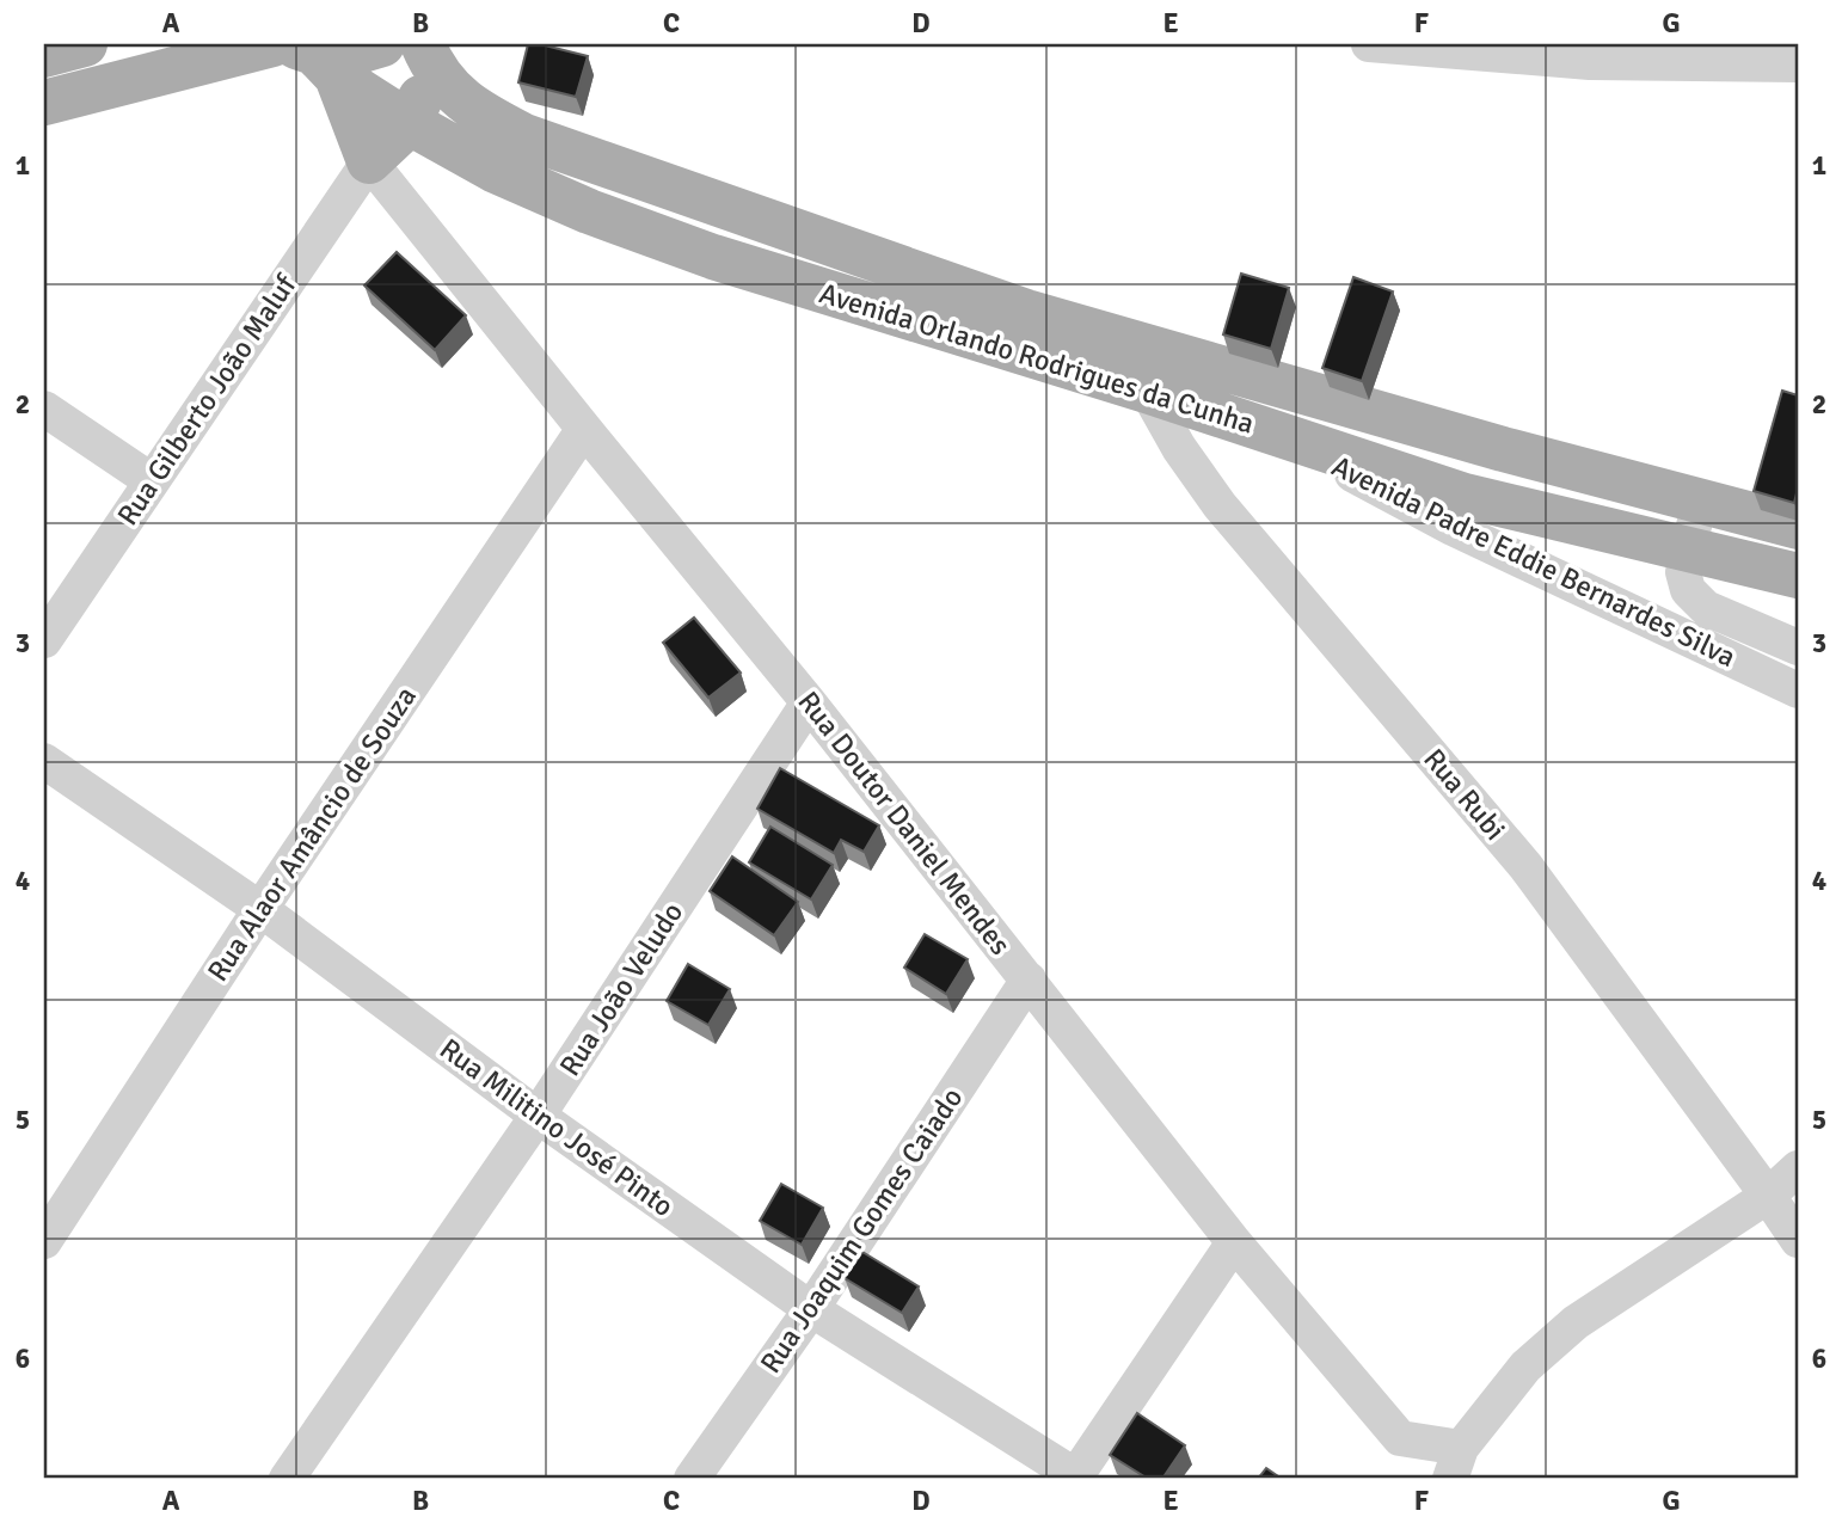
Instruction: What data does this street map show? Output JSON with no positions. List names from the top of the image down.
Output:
{
  "streets": {
    "main road": ["Avenida Orlando Rodrigues da Cunha"],
    "street": [
      "Rua Gilberto João Maluf",
      "Avenida Padre Eddie Bernardes Silva",
      "Rua Rubi",
      "Rua Doutor Daniel Mendes",
      "Rua Alaor Amâncio de Souza",
      "Rua João Veludo",
      "Rua Militino José Pinto",
      "Rua Joaquim Gomes Caiado"
    ]
  },
  "crossings": [
    ["Avenida Orlando Rodrigues da Cunha", "Avenida Padre Eddie Bernardes Silva"],
    ["Avenida Orlando Rodrigues da Cunha", "Rua Rubi"],
    ["Rua Gilberto João Maluf", "Rua Doutor Daniel Mendes"],
    ["Rua Doutor Daniel Mendes", "Rua Alaor Amâncio de Souza"],
    ["Rua Doutor Daniel Mendes", "Rua João Veludo"],
    ["Rua Doutor Daniel Mendes", "Rua Joaquim Gomes Caiado"],
    ["Rua Alaor Amâncio de Souza", "Rua Militino José Pinto"],
    ["Rua João Veludo", "Rua Militino José Pinto"],
    ["Rua Militino José Pinto", "Rua Joaquim Gomes Caiado"]
  ],
  "grid": {
    "columns": [
      "A",
      "B",
      "C",
      "D",
      "E",
      "F",
      "G"
    ],
    "rows": [
      "1",
      "2",
      "3",
      "4",
      "5",
      "6"
    ]
  }
}
